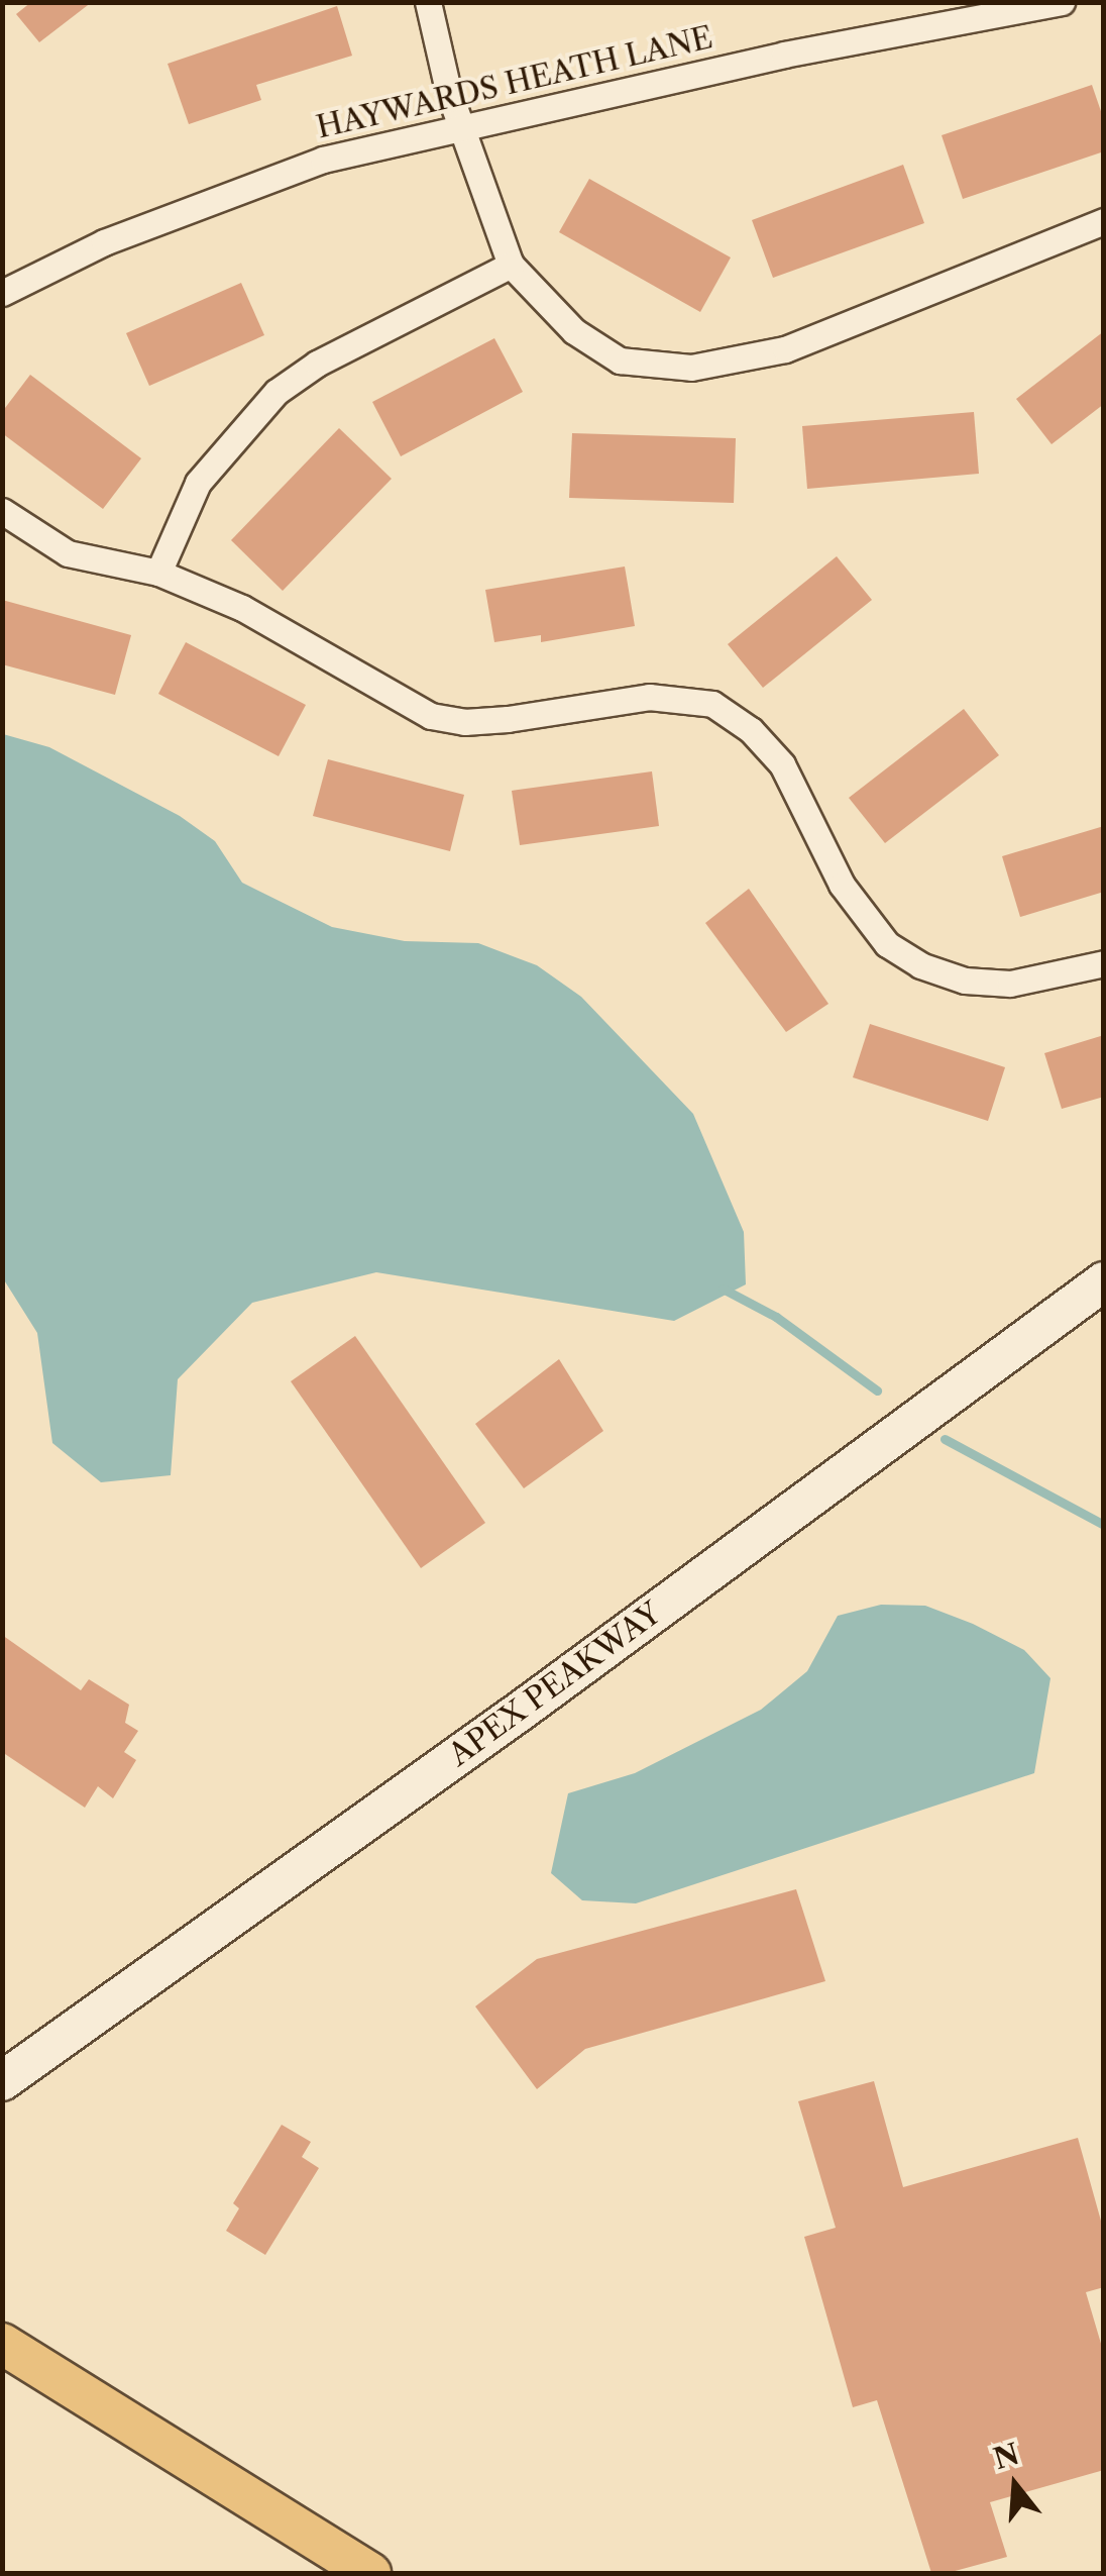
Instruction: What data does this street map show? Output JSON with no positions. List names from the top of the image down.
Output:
{
  "streets": {
    "main road": ["APEX PEAKWAY"],
    "street": ["HAYWARDS HEATH LANE"]
  },
  "north": "top"
}
